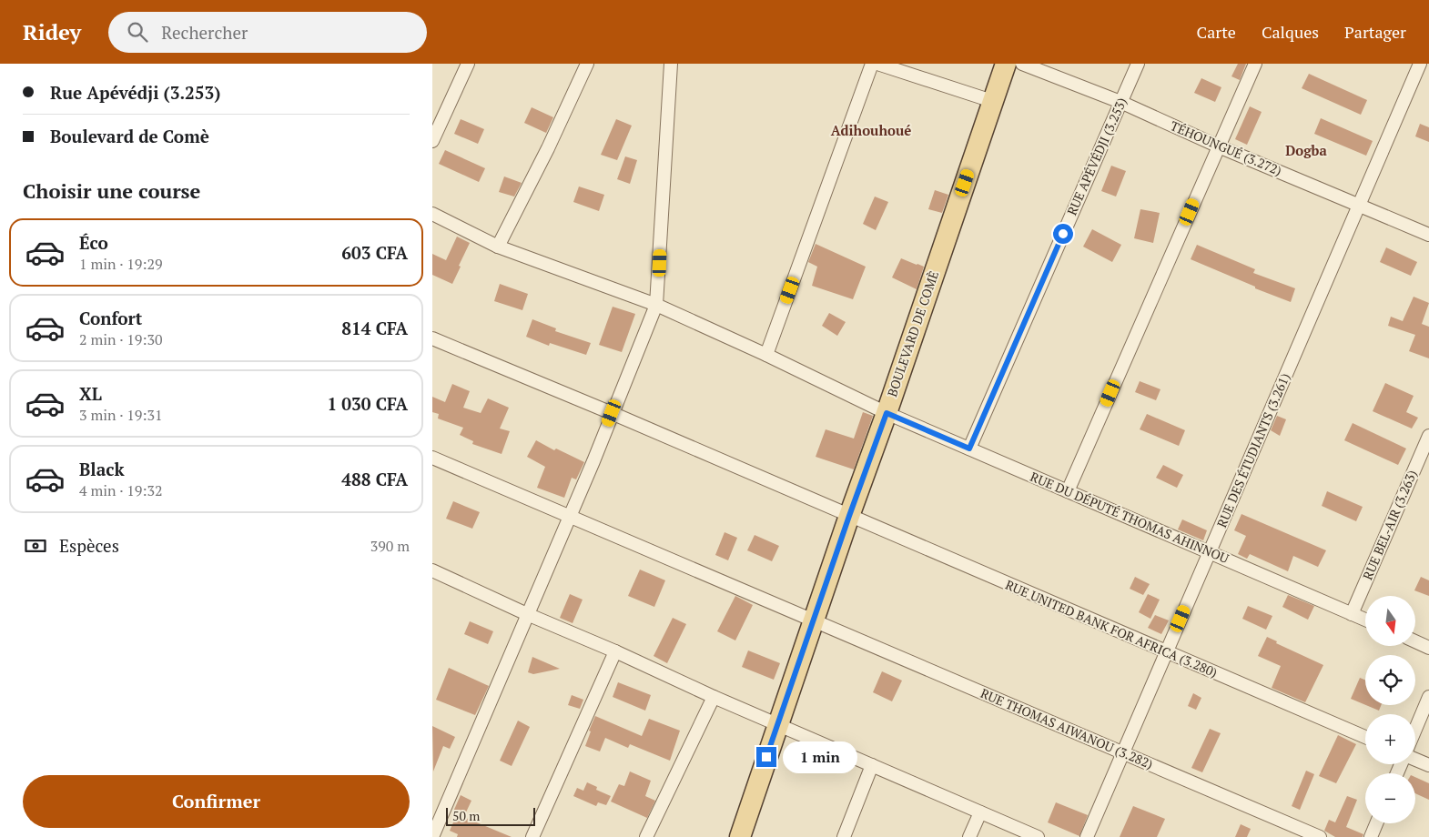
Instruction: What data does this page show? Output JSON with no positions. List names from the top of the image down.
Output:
{
  "streets": {
    "main road": ["BOULEVARD DE COMÈ"],
    "street": [
      "TÉHOUNGUÉ (3.272)",
      "RUE APÉVÉDJI (3.253)",
      "RUE DES ÉTUDIANTS (3.261)",
      "RUE DU DÉPUTÉ THOMAS AHINNOU",
      "RUE BEL-AIR (3.263)",
      "RUE UNITED BANK FOR AFRICA (3.280)",
      "RUE THOMAS AIWANOU (3.282)"
    ]
  },
  "crossings": [
    ["TÉHOUNGUÉ (3.272)", "RUE APÉVÉDJI (3.253)"],
    ["TÉHOUNGUÉ (3.272)", "RUE DES ÉTUDIANTS (3.261)"],
    ["RUE APÉVÉDJI (3.253)", "RUE DU DÉPUTÉ THOMAS AHINNOU"],
    ["BOULEVARD DE COMÈ", "RUE DU DÉPUTÉ THOMAS AHINNOU"],
    ["BOULEVARD DE COMÈ", "RUE UNITED BANK FOR AFRICA (3.280)"],
    ["BOULEVARD DE COMÈ", "RUE THOMAS AIWANOU (3.282)"],
    ["RUE DES ÉTUDIANTS (3.261)", "RUE DU DÉPUTÉ THOMAS AHINNOU"],
    ["RUE DES ÉTUDIANTS (3.261)", "RUE UNITED BANK FOR AFRICA (3.280)"],
    ["RUE DES ÉTUDIANTS (3.261)", "RUE THOMAS AIWANOU (3.282)"],
    ["RUE DU DÉPUTÉ THOMAS AHINNOU", "RUE BEL-AIR (3.263)"]
  ],
  "districts": ["Adihouhoué", "Dogba"],
  "scale_bar": "50 m",
  "north": "bottom",
  "page": {
    "header": "Ridey",
    "search": "Rechercher",
    "nav": ["Carte", "Calques", "Partager"],
    "banner": ["Rue Apévédji (3.253)", "Boulevard de Comè"],
    "heading": "Choisir une course",
    "list": [
      {
        "name": "Éco",
        "note": "1 min · 19:29",
        "value": "603 CFA"
      },
      {
        "name": "Confort",
        "note": "2 min · 19:30",
        "value": "814 CFA"
      },
      {
        "name": "XL",
        "note": "3 min · 19:31",
        "value": "1 030 CFA"
      },
      {
        "name": "Black",
        "note": "4 min · 19:32",
        "value": "488 CFA"
      }
    ],
    "pay": ["Espèces", "390 m"],
    "map_buttons": ["+", "−"],
    "bubble": "1 min",
    "buttons": "Confirmer",
    "scale": "50 m"
  }
}
